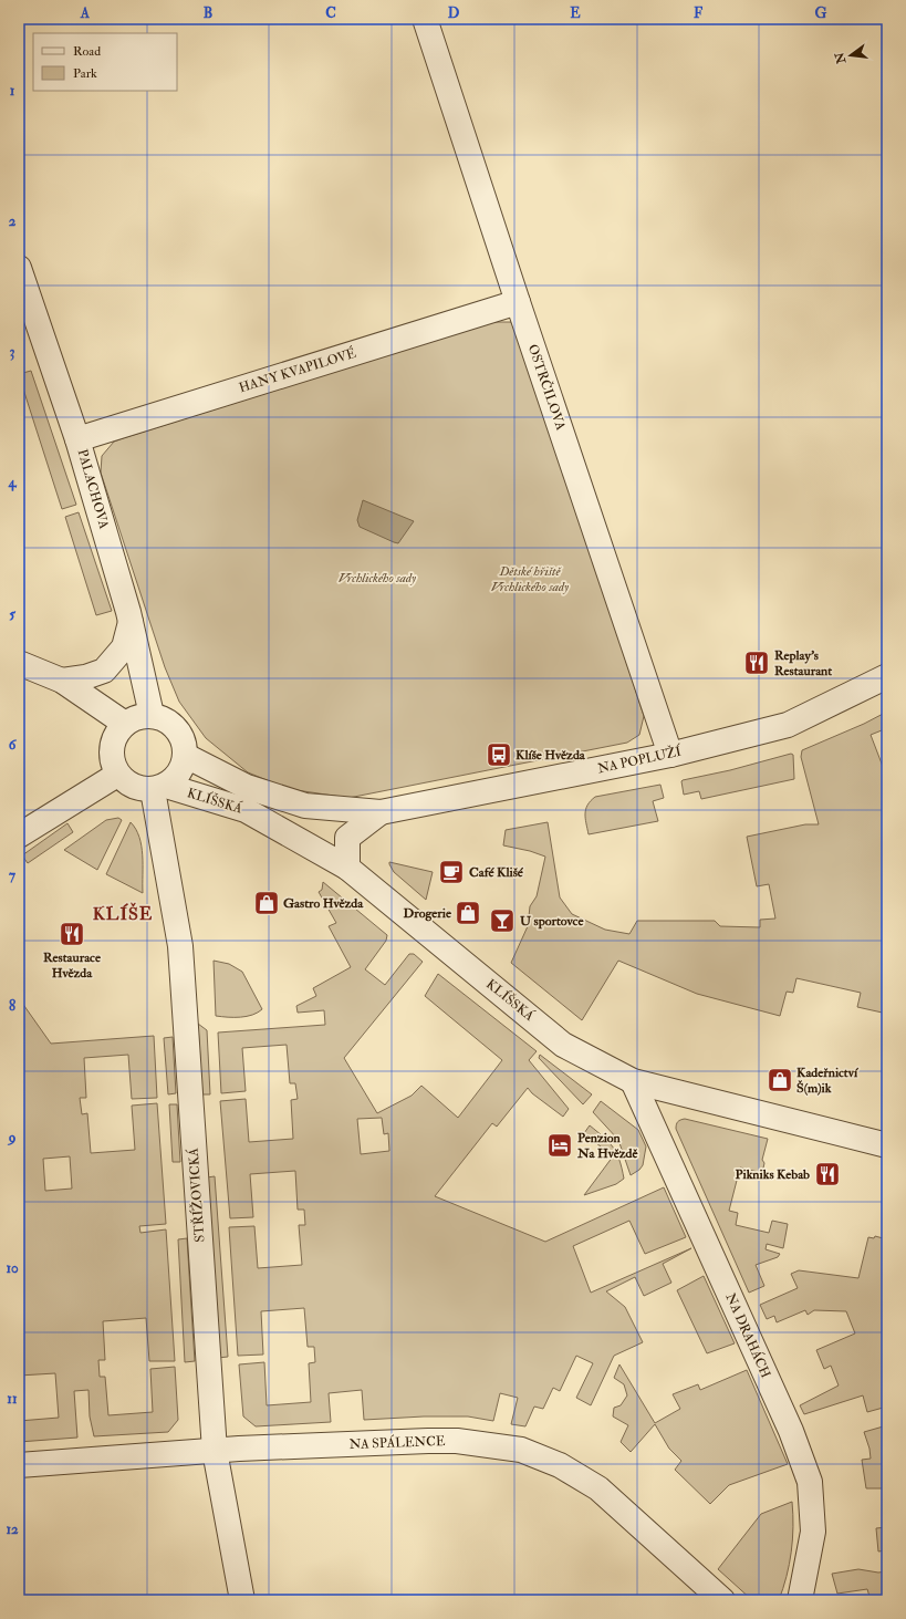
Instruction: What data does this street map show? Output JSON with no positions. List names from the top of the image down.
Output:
{
  "streets": {
    "street": [
      "HANY KVAPILOVÉ",
      "OSTRČILOVA",
      "PALACHOVA",
      "NA POPLUŽÍ",
      "KLÍŠSKÁ",
      "STŘÍŽOVICKÁ",
      "NA DRAHÁCH",
      "NA SPÁLENCE"
    ]
  },
  "crossings": [
    ["HANY KVAPILOVÉ", "OSTRČILOVA"],
    ["HANY KVAPILOVÉ", "PALACHOVA"],
    ["OSTRČILOVA", "NA POPLUŽÍ"],
    ["PALACHOVA", "NA POPLUŽÍ"],
    ["PALACHOVA", "KLÍŠSKÁ"],
    ["PALACHOVA", "STŘÍŽOVICKÁ"],
    ["NA POPLUŽÍ", "KLÍŠSKÁ"],
    ["NA POPLUŽÍ", "STŘÍŽOVICKÁ"],
    ["KLÍŠSKÁ", "STŘÍŽOVICKÁ"],
    ["KLÍŠSKÁ", "NA DRAHÁCH"],
    ["STŘÍŽOVICKÁ", "NA SPÁLENCE"]
  ],
  "districts": ["KLÍŠE"],
  "parks": ["Dětské hřiště Vrchlického sady", "Vrchlického sady"],
  "places": {
    "restaurant": ["Replay's Restaurant", "Restaurace Hvězda", "Pikniks Kebab"],
    "bus stop": ["Klíše Hvězda"],
    "cafe": ["Café Klišé"],
    "shop": ["Gastro Hvězda", "Drogerie", "Kadeřnictví Š(m)ik"],
    "bar": ["U sportovce"],
    "hotel": ["Penzion Na Hvězdě"]
  },
  "legend": ["Road", "Park"],
  "north": "left",
  "grid": {
    "columns": [
      "A",
      "B",
      "C",
      "D",
      "E",
      "F",
      "G"
    ],
    "rows": [
      "1",
      "2",
      "3",
      "4",
      "5",
      "6",
      "7",
      "8",
      "9",
      "10",
      "11",
      "12"
    ]
  }
}
